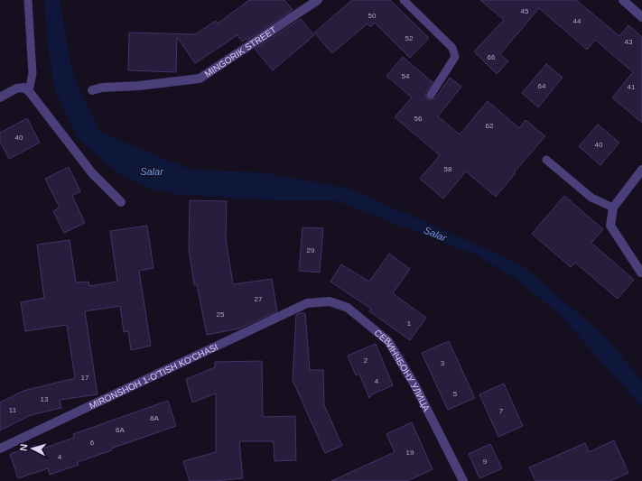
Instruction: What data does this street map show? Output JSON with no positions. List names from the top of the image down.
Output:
{
  "streets": {
    "street": ["MINGORIK STREET", "СЕВИНЧБОНУ УЛИЦА", "MIRONSHOH 1-O'TISH KO'CHASI"]
  },
  "crossings": [
    ["СЕВИНЧБОНУ УЛИЦА", "MIRONSHOH 1-O'TISH KO'CHASI"]
  ],
  "water": ["Salar"],
  "house_numbers": [
    "45",
    "50",
    "44",
    "52",
    "43",
    "66",
    "54",
    "64",
    "41",
    "56",
    "62",
    "40",
    "40",
    "58",
    "29",
    "27",
    "25",
    "1",
    "2",
    "3",
    "17",
    "4",
    "5",
    "13",
    "11",
    "7",
    "8A",
    "6A",
    "6",
    "19",
    "4",
    "9"
  ],
  "north": "left"
}
